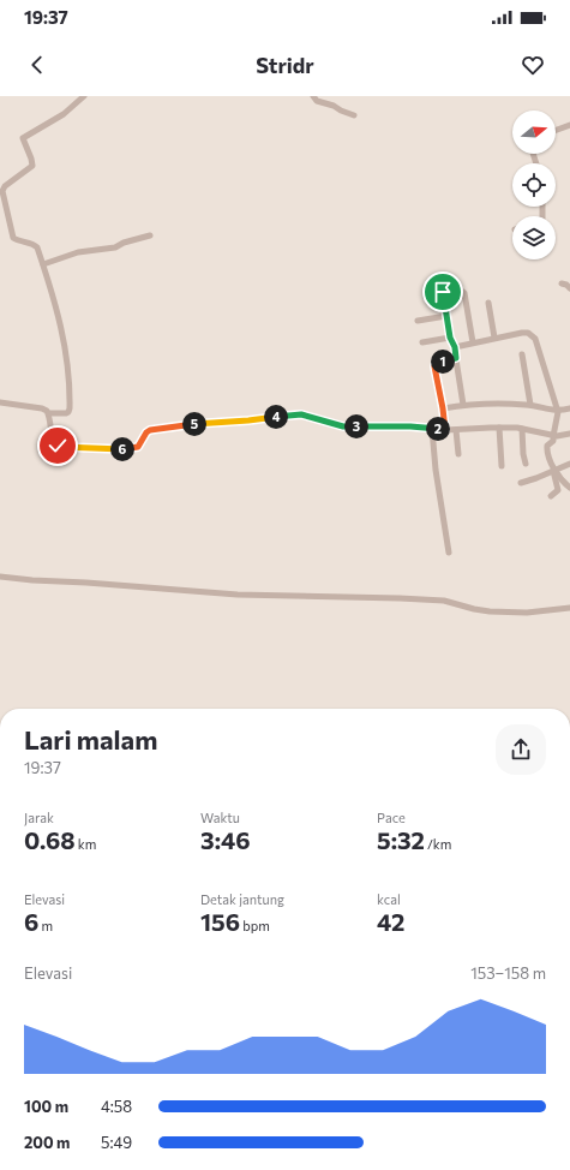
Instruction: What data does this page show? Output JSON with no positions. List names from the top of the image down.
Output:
{
  "north": "right",
  "page": {
    "status": "19:37",
    "header": "Stridr",
    "pins": [
      "1",
      "4",
      "5",
      "3",
      "2",
      "6"
    ],
    "heading": ["Lari malam", "19:37"],
    "stats": [
      ["Jarak", "0.68 km"],
      ["Waktu", "3:46"],
      ["Pace", "5:32 /km"],
      ["Elevasi", "6 m"],
      ["Detak jantung", "156 bpm"],
      ["kcal", "42"]
    ],
    "chart": ["Elevasi", "153–158 m"],
    "list": [
      {
        "name": "100 m",
        "note": "4:58"
      },
      {
        "name": "200 m",
        "note": "5:49"
      }
    ]
  }
}
